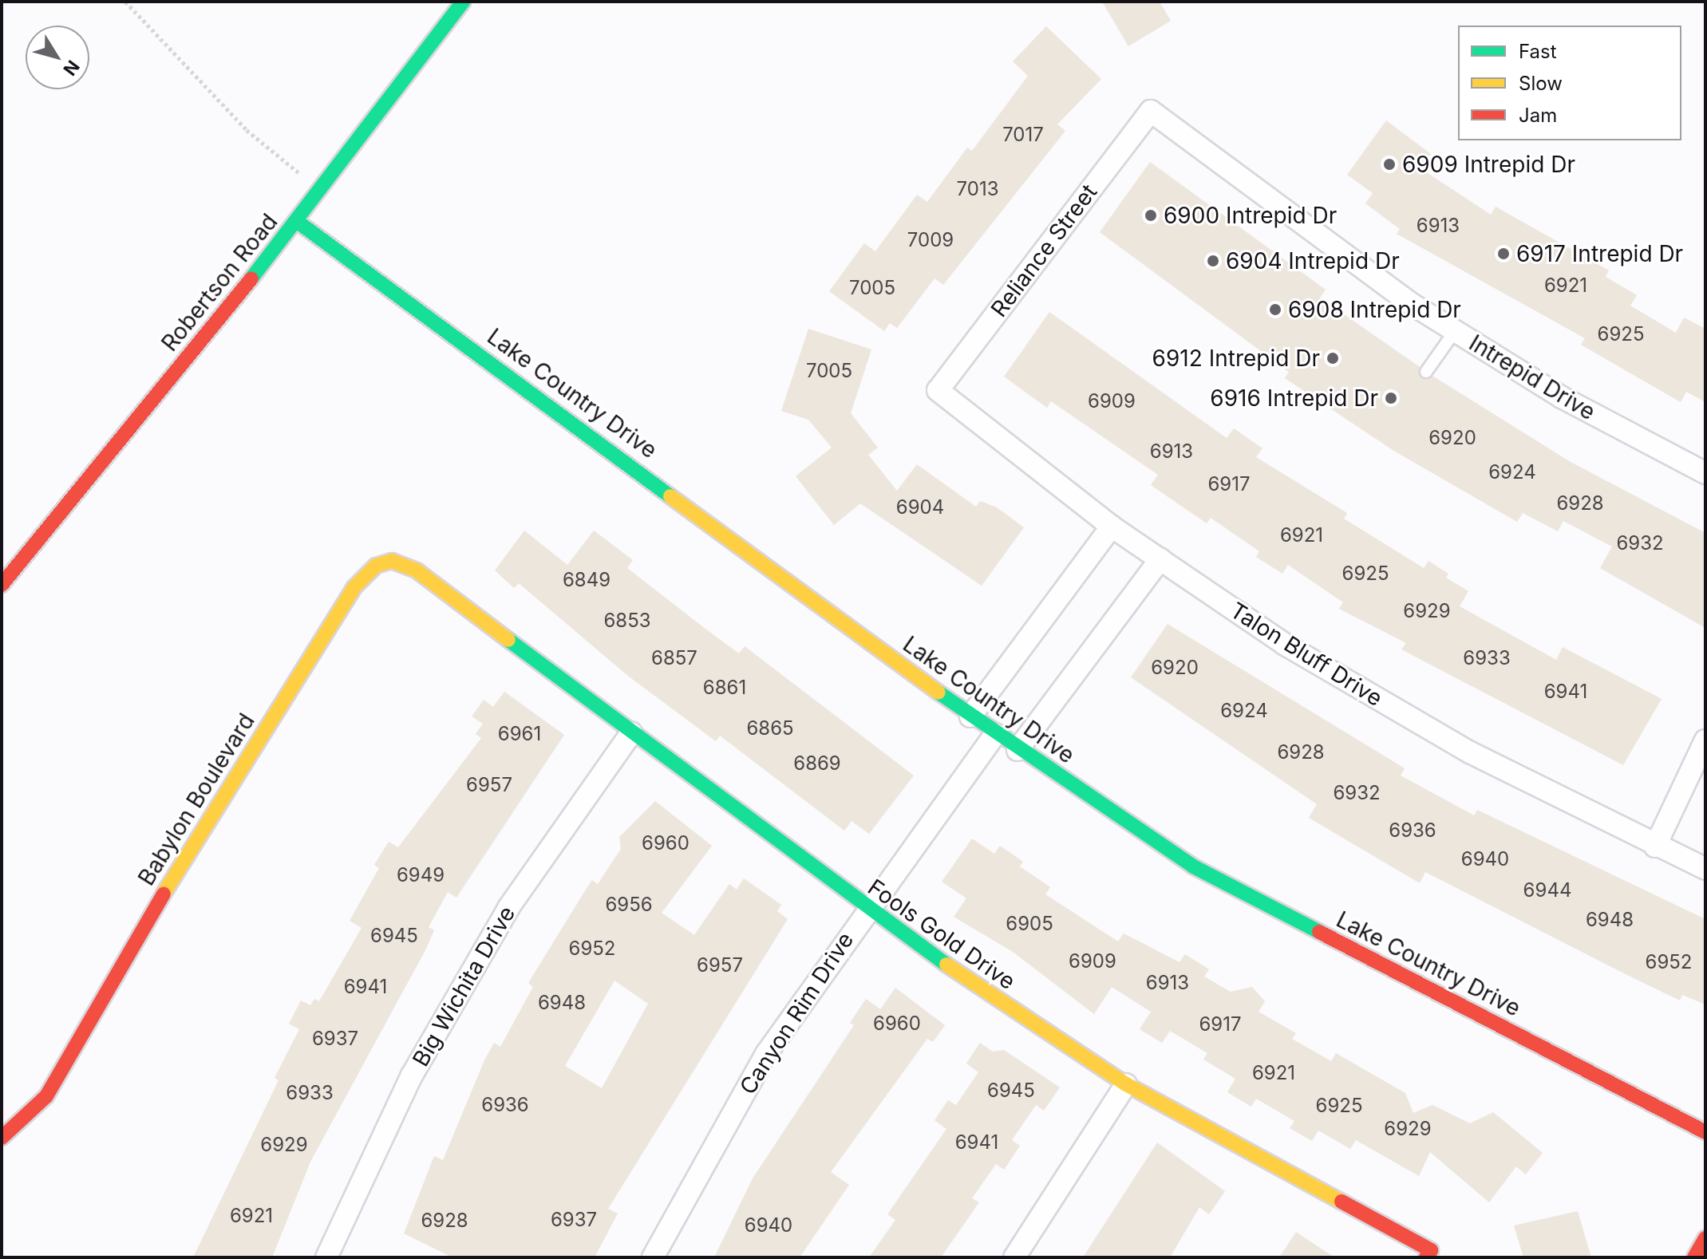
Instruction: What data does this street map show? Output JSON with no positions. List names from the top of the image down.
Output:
{
  "streets": {
    "street": [
      "Reliance Street",
      "Robertson Road",
      "Intrepid Drive",
      "Lake Country Drive",
      "Talon Bluff Drive",
      "Babylon Boulevard",
      "Fools Gold Drive",
      "Big Wichita Drive",
      "Canyon Rim Drive"
    ]
  },
  "crossings": [
    ["Reliance Street", "Intrepid Drive"],
    ["Reliance Street", "Talon Bluff Drive"],
    ["Robertson Road", "Lake Country Drive"],
    ["Lake Country Drive", "Canyon Rim Drive"],
    ["Babylon Boulevard", "Fools Gold Drive"],
    ["Fools Gold Drive", "Big Wichita Drive"],
    ["Fools Gold Drive", "Canyon Rim Drive"]
  ],
  "places": [
    "6909 Intrepid Dr",
    "6900 Intrepid Dr",
    "6917 Intrepid Dr",
    "6904 Intrepid Dr",
    "6908 Intrepid Dr",
    "6912 Intrepid Dr",
    "6916 Intrepid Dr"
  ],
  "house_numbers": [
    "7017",
    "7013",
    "6913",
    "7009",
    "6921",
    "7005",
    "6925",
    "7005",
    "6909",
    "6920",
    "6913",
    "6924",
    "6917",
    "6928",
    "6904",
    "6921",
    "6932",
    "6925",
    "6849",
    "6929",
    "6853",
    "6857",
    "6933",
    "6920",
    "6861",
    "6941",
    "6924",
    "6865",
    "6961",
    "6928",
    "6869",
    "6957",
    "6932",
    "6936",
    "6960",
    "6940",
    "6949",
    "6944",
    "6956",
    "6948",
    "6905",
    "6945",
    "6952",
    "6909",
    "6952",
    "6957",
    "6913",
    "6941",
    "6948",
    "6960",
    "6917",
    "6937",
    "6921",
    "6945",
    "6933",
    "6936",
    "6925",
    "6929",
    "6941",
    "6929",
    "6921",
    "6937",
    "6928",
    "6940"
  ],
  "legend": ["Fast", "Slow", "Jam"],
  "north": "bottom right"
}
